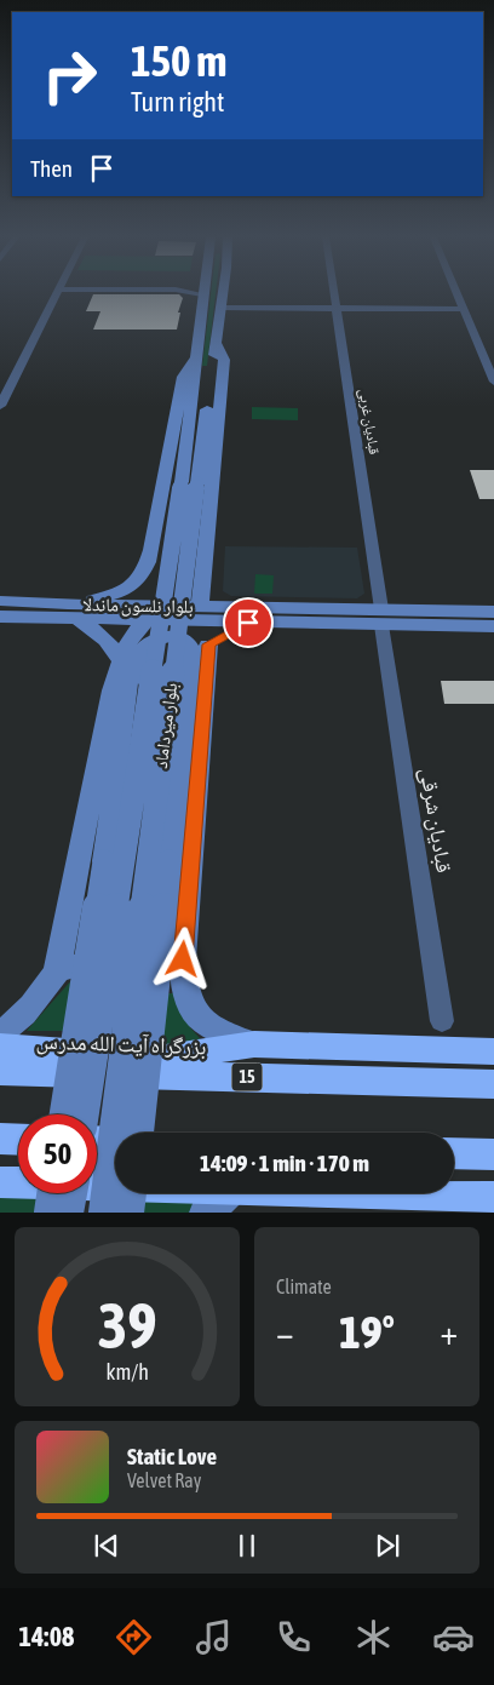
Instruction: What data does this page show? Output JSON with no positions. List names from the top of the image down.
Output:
{
  "streets": {
    "highway": ["بزرگراه آیت الله مدرس", "15"],
    "main road": ["بلوار نلسون ماندلا", "بلوار میرداماد"],
    "street": ["قبادیان غربی", "قبادیان شرقی"]
  },
  "crossings": [
    ["قبادیان غربی", "بلوار نلسون ماندلا"],
    ["قبادیان غربی", "قبادیان شرقی"],
    ["بلوار نلسون ماندلا", "قبادیان شرقی"]
  ],
  "page": {
    "turn": ["150 m", "Turn right"],
    "then": "Then",
    "limit": "50",
    "trip": "14:09 · 1 min · 170 m",
    "tile": "Climate",
    "heat": ["−", "19°", "+"],
    "song": ["Static Love", "Velvet Ray"],
    "tabs": "14:08",
    "gauge": ["39", "km/h"]
  }
}
